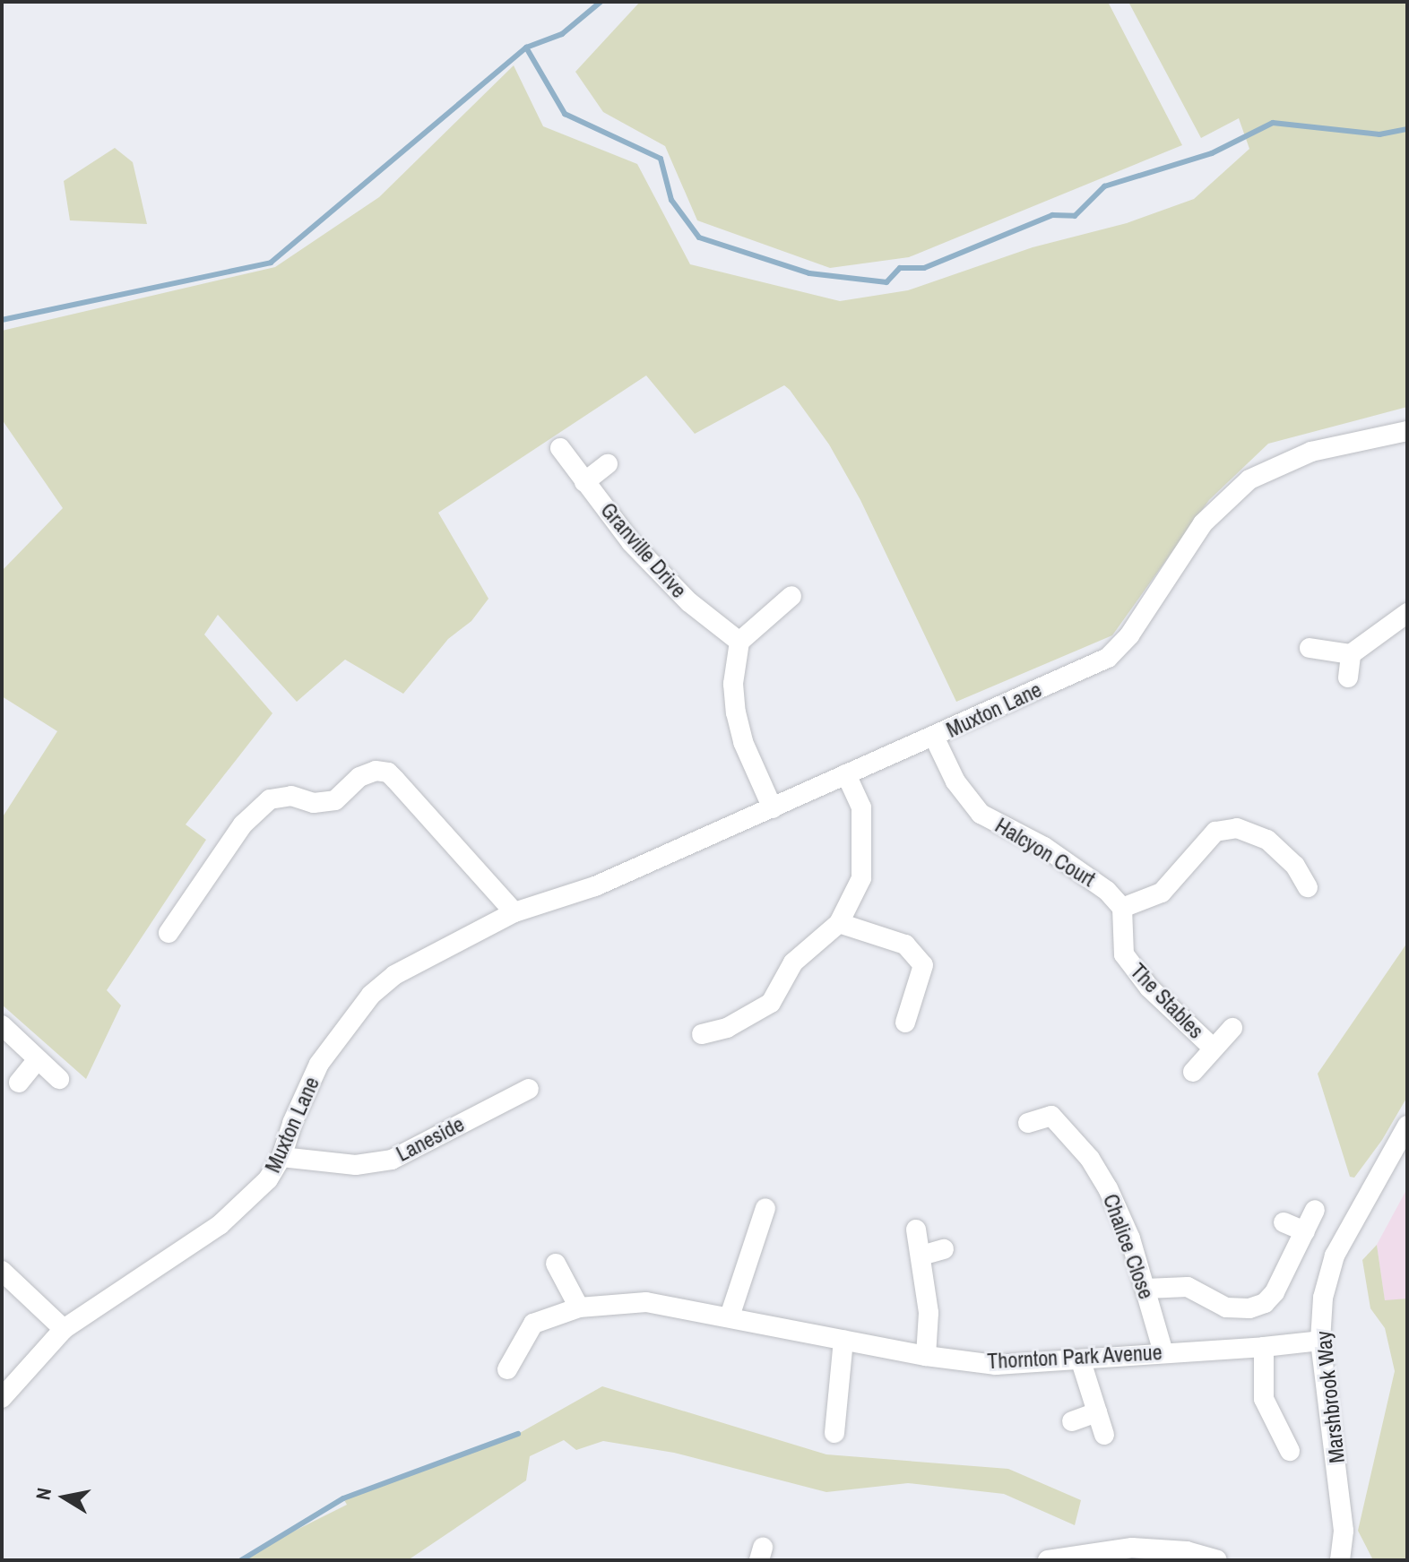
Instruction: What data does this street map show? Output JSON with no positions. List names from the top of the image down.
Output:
{
  "streets": {
    "street": [
      "Granville Drive",
      "Muxton Lane",
      "Halcyon Court",
      "The Stables",
      "Laneside",
      "Chalice Close",
      "Thornton Park Avenue",
      "Marshbrook Way"
    ]
  },
  "crossings": [
    ["Muxton Lane", "Halcyon Court"],
    ["Muxton Lane", "Laneside"],
    ["Halcyon Court", "The Stables"],
    ["Chalice Close", "Thornton Park Avenue"],
    ["Thornton Park Avenue", "Marshbrook Way"]
  ],
  "north": "left"
}
